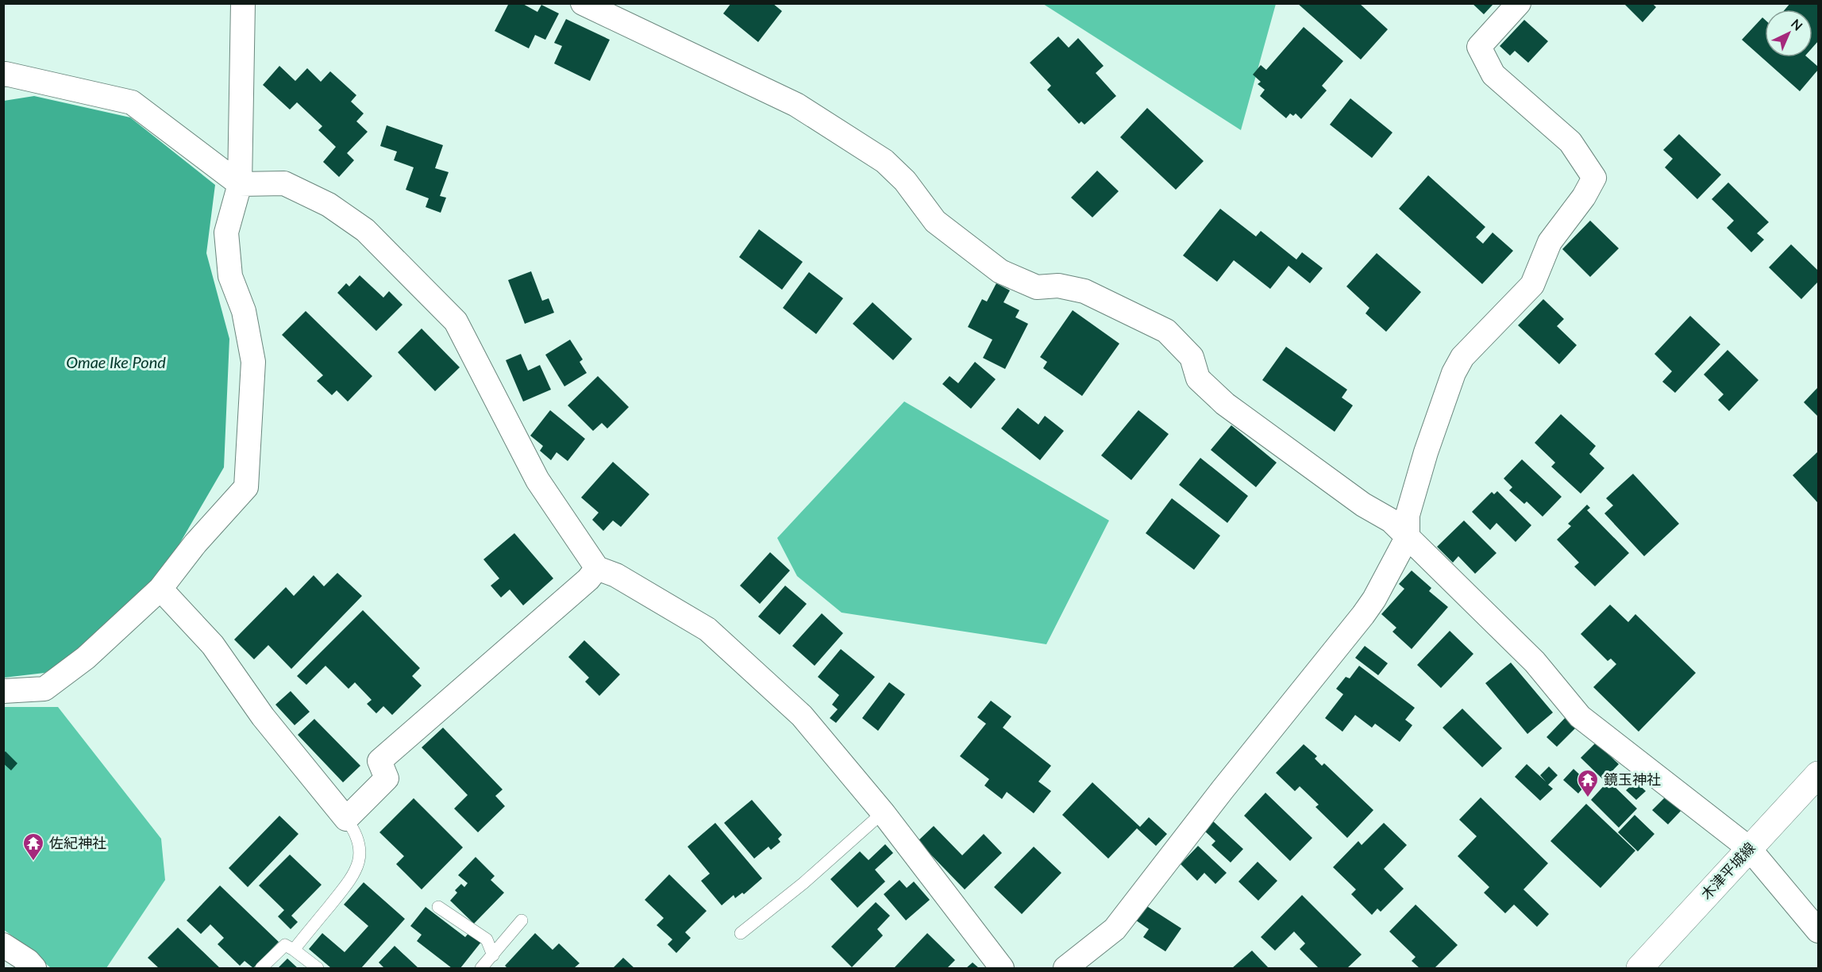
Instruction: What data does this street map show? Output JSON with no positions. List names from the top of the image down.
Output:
{
  "streets": {
    "main road": ["木津平城線"]
  },
  "water": ["Omae Ike Pond"],
  "places": {
    "temple": ["鏡玉神社", "佐紀神社"]
  },
  "north": "top right"
}
